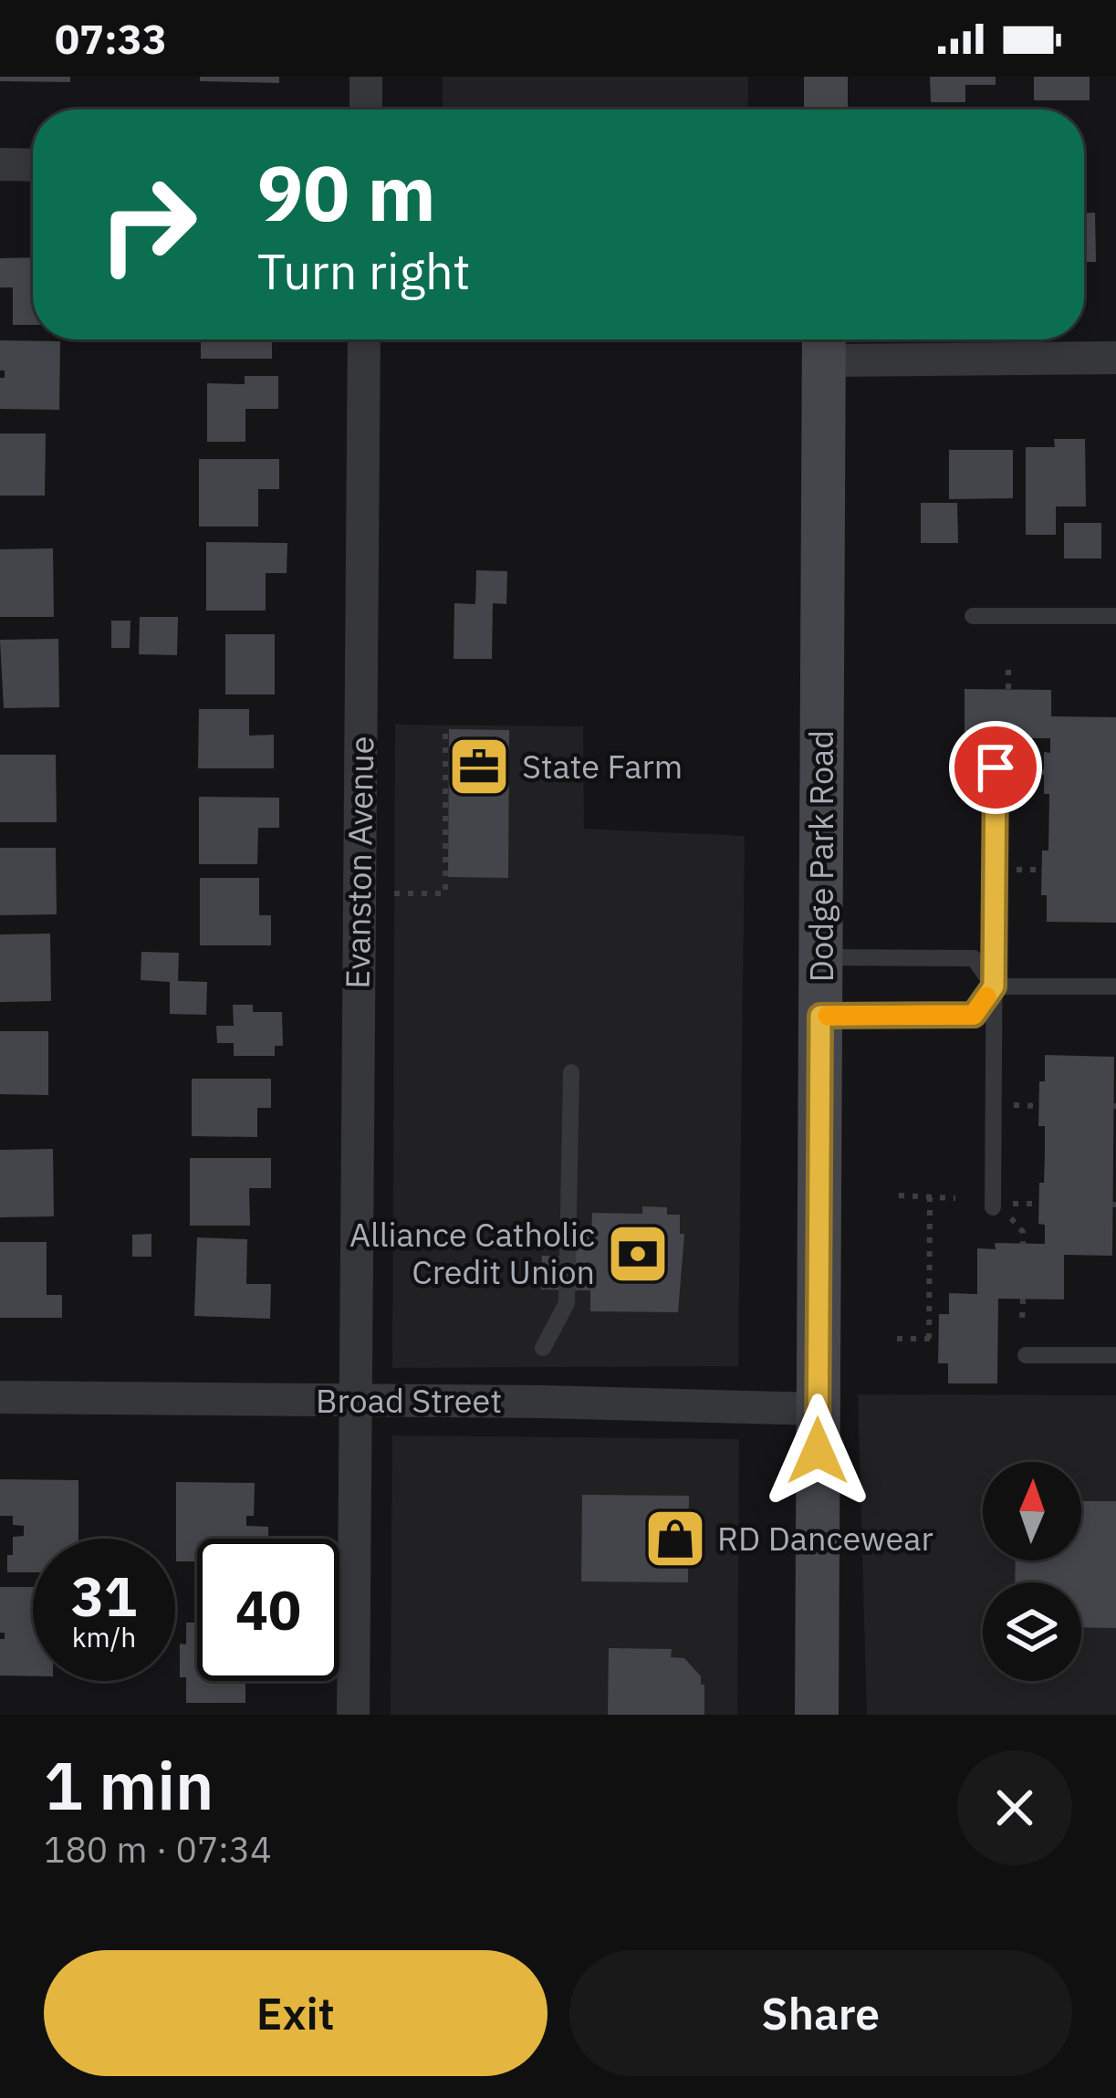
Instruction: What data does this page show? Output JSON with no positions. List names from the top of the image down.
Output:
{
  "streets": {
    "street": ["Dodge Park Road", "Evanston Avenue", "Broad Street"]
  },
  "crossings": [
    ["Dodge Park Road", "Broad Street"],
    ["Evanston Avenue", "Broad Street"]
  ],
  "places": {
    "office": ["State Farm"],
    "bank": ["Alliance Catholic Credit Union"],
    "shop": ["RD Dancewear"]
  },
  "north": "top",
  "page": {
    "status": "07:33",
    "turn": ["90 m", "Turn right"],
    "speed": "31 km/h",
    "limit": "40",
    "heading": ["1 min", "180 m · 07:34"],
    "buttons": ["Exit", "Share"]
  }
}
